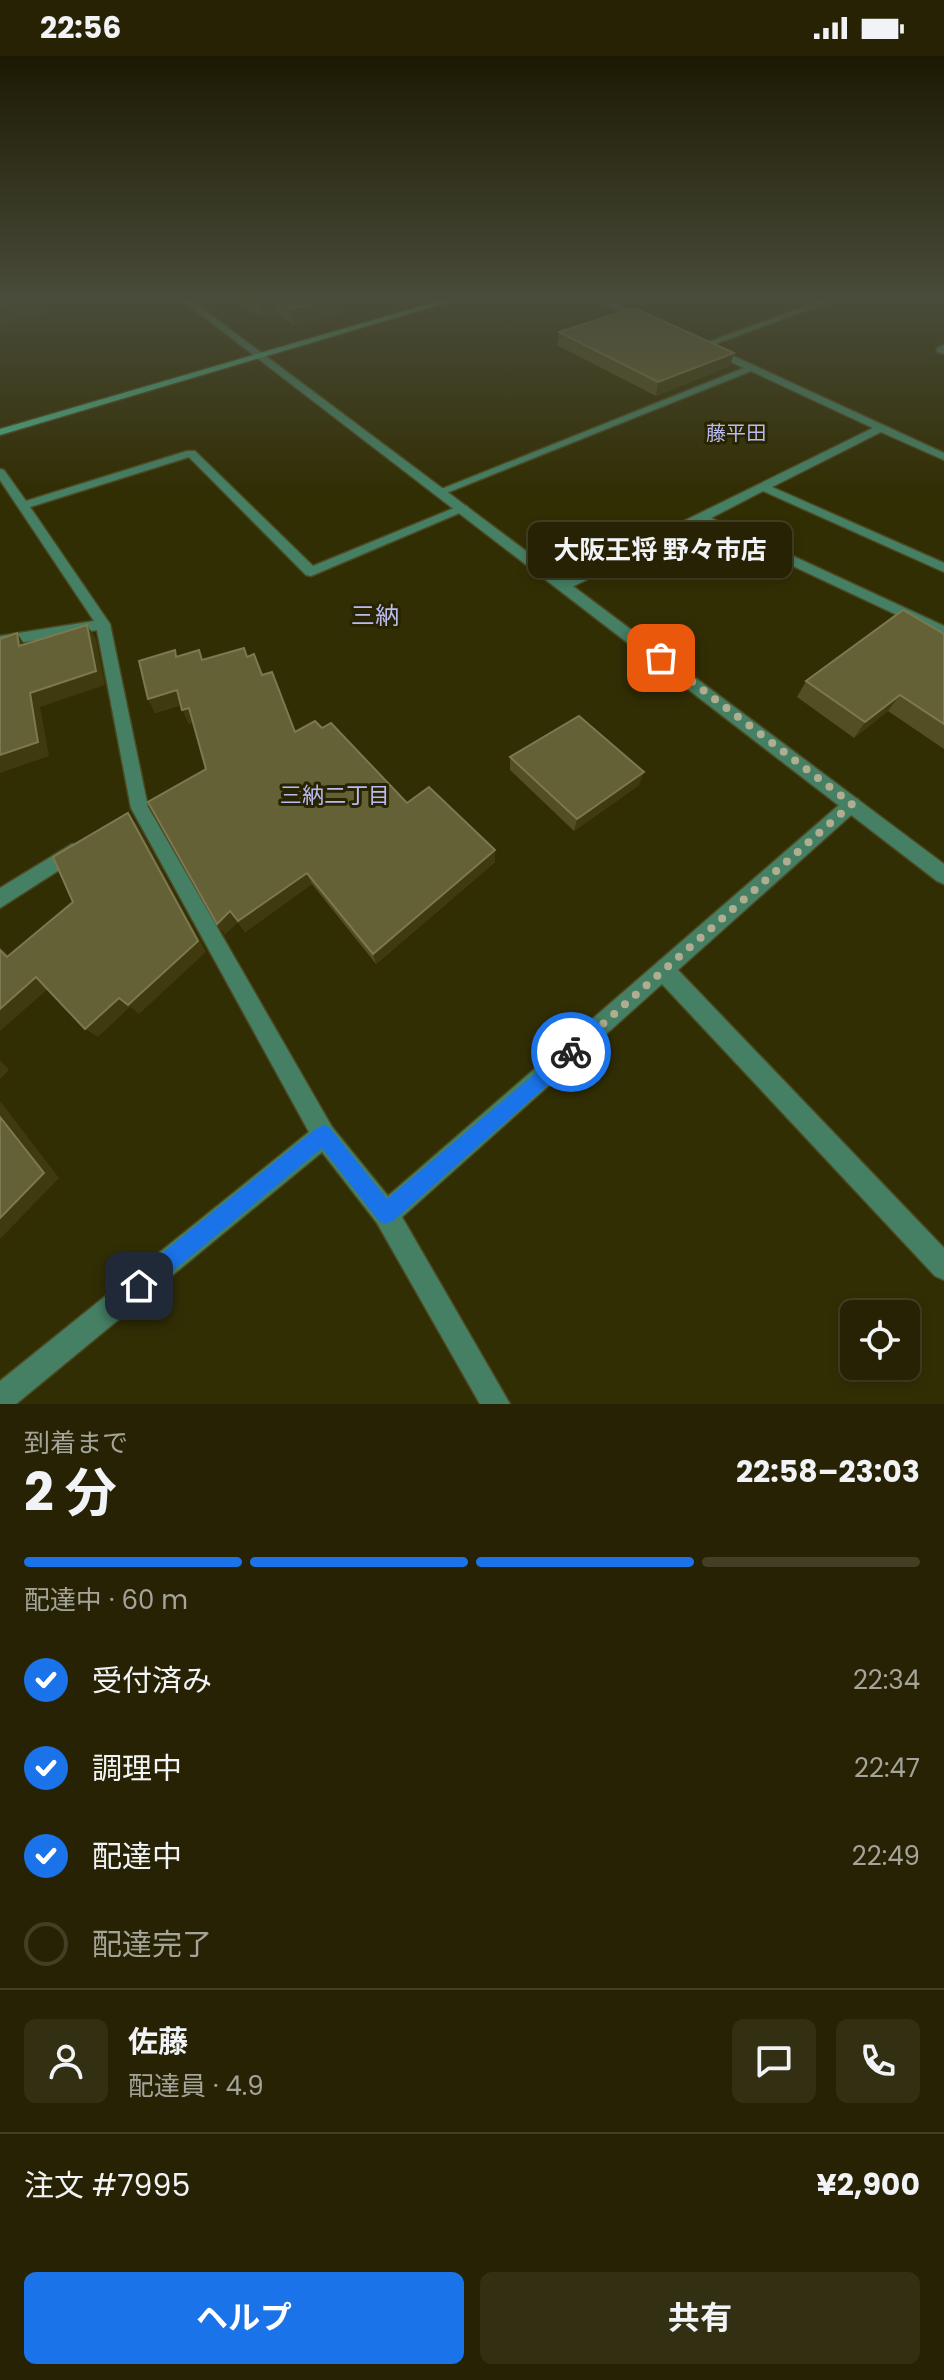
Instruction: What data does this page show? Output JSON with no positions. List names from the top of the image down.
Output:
{
  "districts": ["藤平田", "三納", "三納二丁目"],
  "places": ["大阪王将 野々市店"],
  "page": {
    "status": "22:56",
    "bubble": "大阪王将 野々市店",
    "heading": ["2 分", "到着まで", "22:58–23:03"],
    "panel": [
      "佐藤",
      "配達員 · 4.9",
      "注文 #7995",
      "¥2,900"
    ],
    "bar": "配達中 · 60 m",
    "list": [
      ["受付済み", "22:34"],
      ["調理中", "22:47"],
      ["配達中", "22:49"],
      "配達完了"
    ],
    "buttons": ["ヘルプ", "共有"]
  }
}
